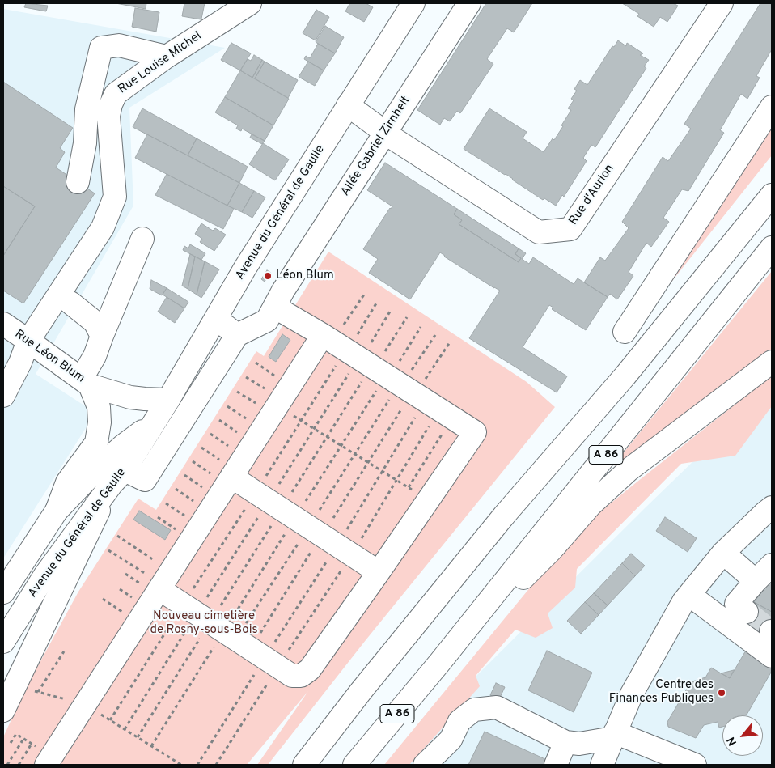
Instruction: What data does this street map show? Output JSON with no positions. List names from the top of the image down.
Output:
{
  "streets": {
    "main road": [
      "Rue Louise Michel",
      "Allée Gabriel Zirnhelt",
      "Rue d'Aurion",
      "Avenue du Général de Gaulle",
      "Rue Léon Blum",
      "A 86"
    ]
  },
  "crossings": [
    ["Rue Louise Michel", "Rue Léon Blum"],
    ["Allée Gabriel Zirnhelt", "Rue d'Aurion"],
    ["Rue d'Aurion", "Avenue du Général de Gaulle"],
    ["Avenue du Général de Gaulle", "Rue Léon Blum"]
  ],
  "parks": ["Nouveau cimetière de Rosny-sous-Bois"],
  "places": ["Léon Blum", "Centre des Finances Publiques"],
  "north": "bottom left"
}
